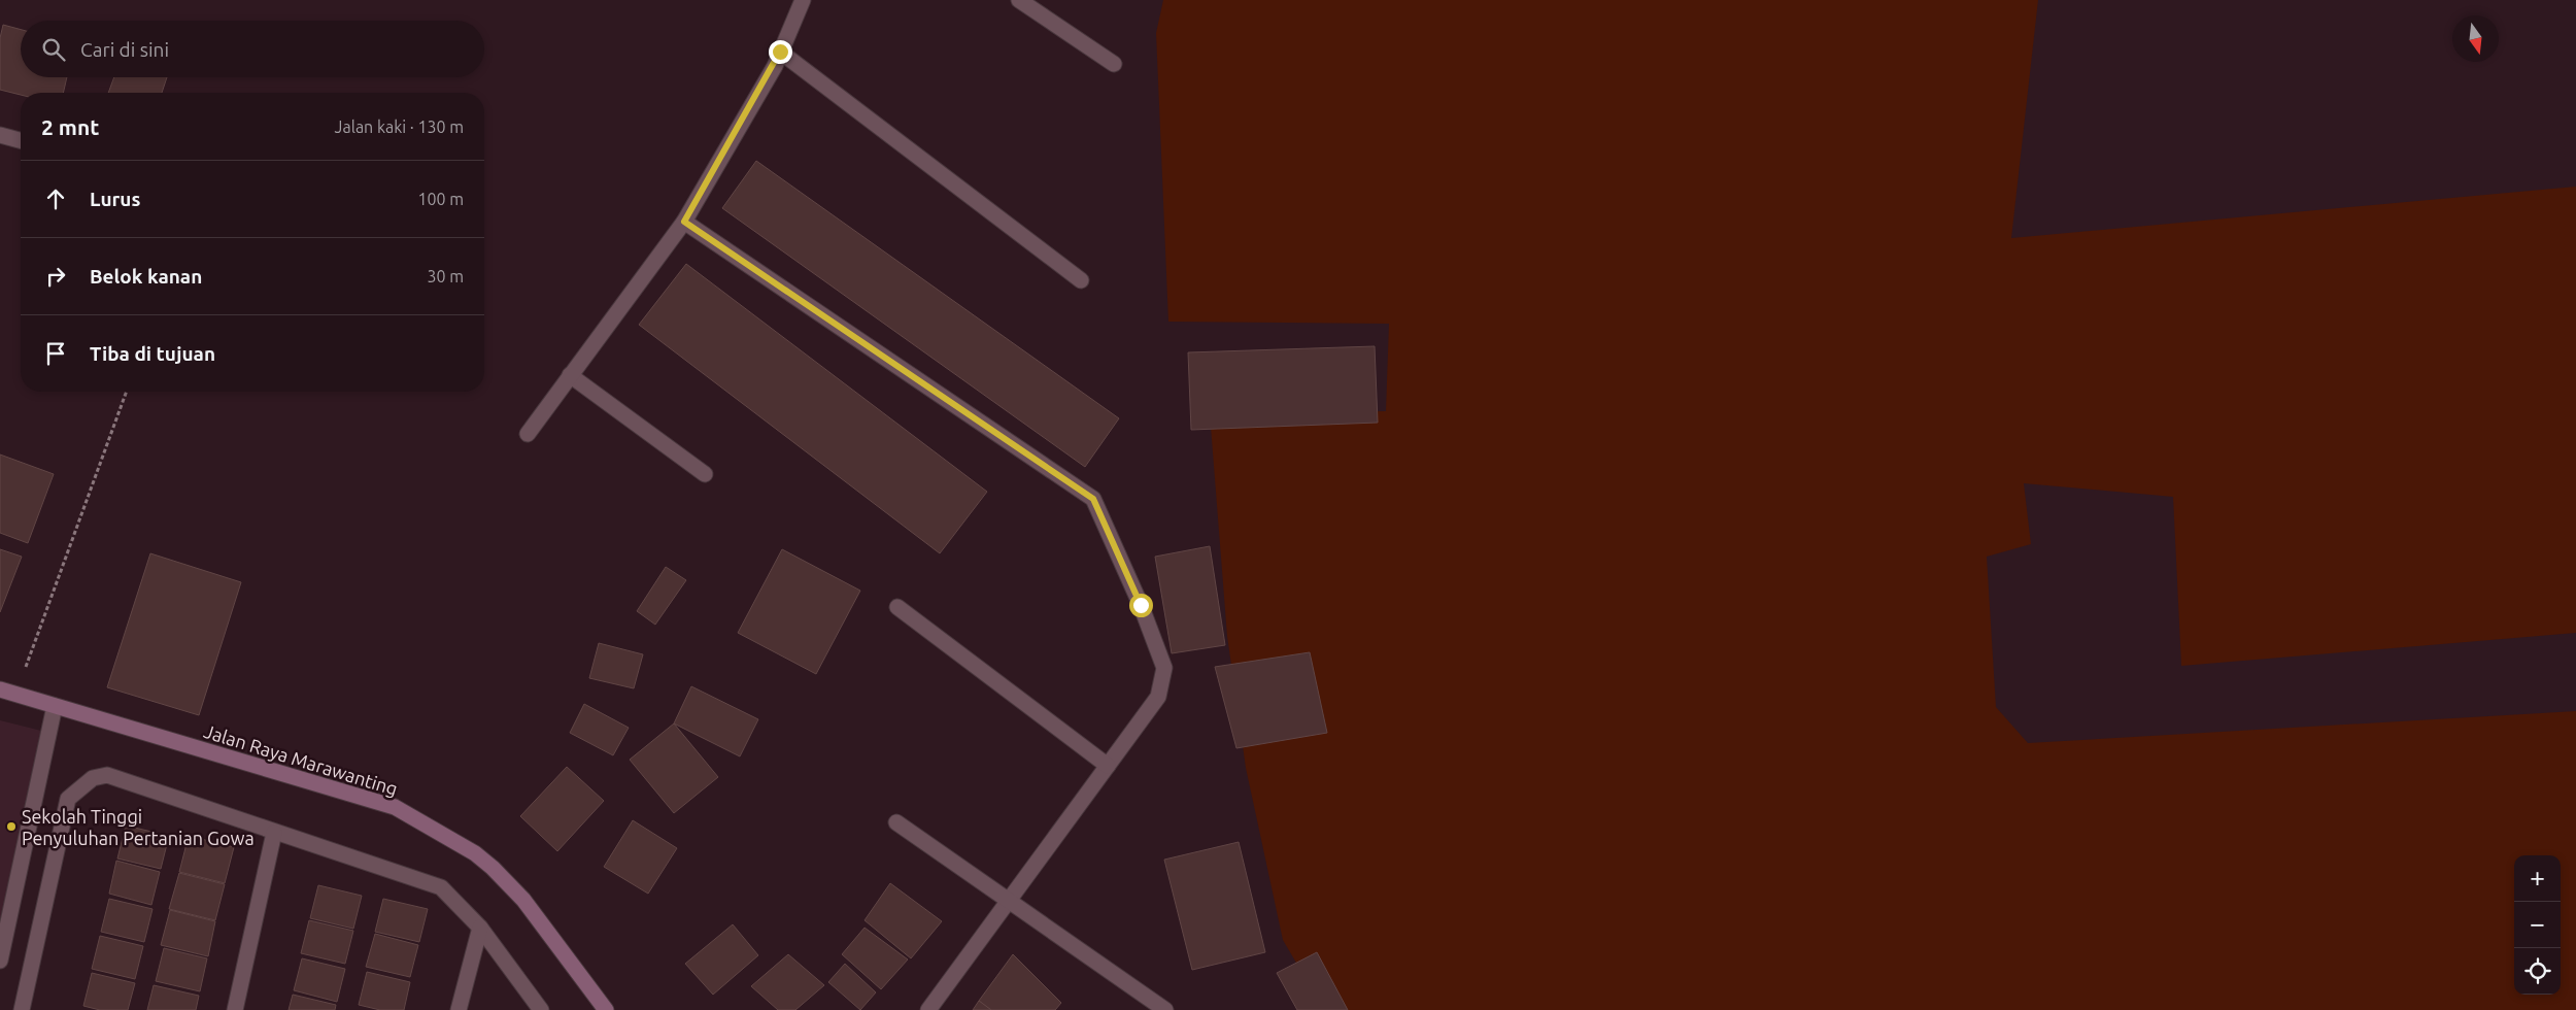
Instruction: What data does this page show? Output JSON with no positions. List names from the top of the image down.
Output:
{
  "streets": {
    "street": ["Jalan Raya Marawanting"]
  },
  "places": ["Sekolah Tinggi Penyuluhan Pertanian Gowa"],
  "north": "bottom",
  "page": {
    "search": "Cari di sini",
    "heading": ["2 mnt", "Jalan kaki · 130 m"],
    "list": [
      ["Lurus", "100 m"],
      ["Belok kanan", "30 m"],
      "Tiba di tujuan"
    ],
    "map_buttons": ["+", "−"]
  }
}
